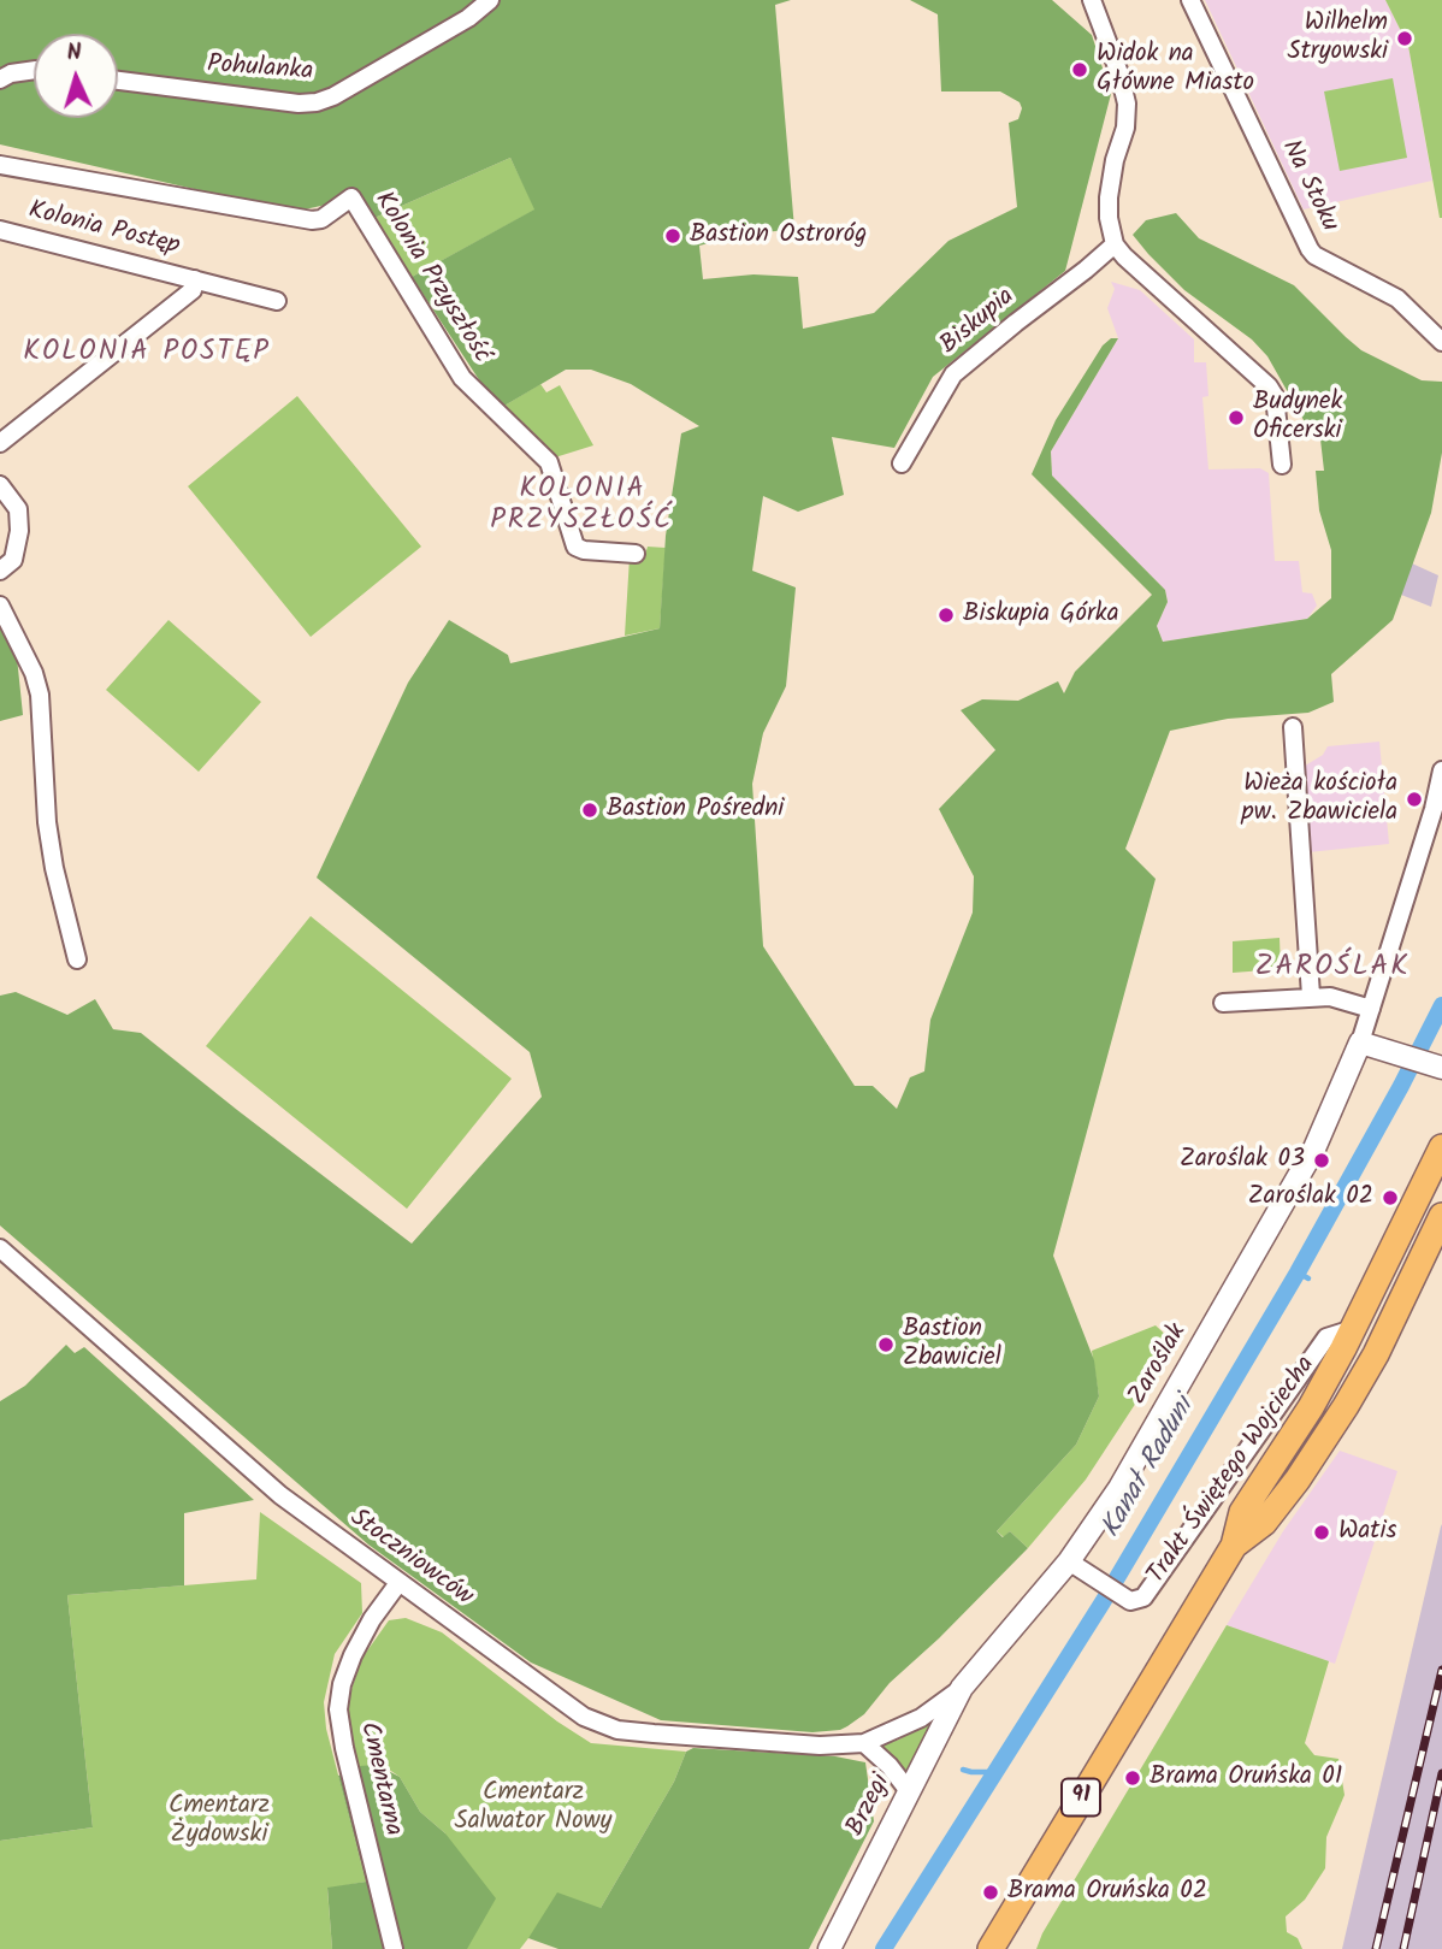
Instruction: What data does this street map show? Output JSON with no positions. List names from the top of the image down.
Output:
{
  "streets": {
    "main road": ["Trakt Świętego Wojciecha", "91"],
    "street": [
      "Pohulanka",
      "Na Stoku",
      "Kolonia Postęp",
      "Kolonia Przyszłość",
      "Biskupia",
      "Zaroślak",
      "Stoczniowców",
      "Cmentarna",
      "Brzegi"
    ]
  },
  "crossings": [
    ["Zaroślak", "Trakt Świętego Wojciecha"],
    ["Zaroślak", "Stoczniowców"],
    ["Zaroślak", "Brzegi"],
    ["Stoczniowców", "Cmentarna"],
    ["Stoczniowców", "Brzegi"]
  ],
  "districts": ["KOLONIA POSTĘP", "KOLONIA PRZYSZŁOŚĆ", "ZAROŚLAK"],
  "water": ["Kanał Raduni"],
  "parks": ["Cmentarz Salwator Nowy", "Cmentarz Żydowski"],
  "places": [
    "Wilhelm Stryowski",
    "Widok na Główne Miasto",
    "Bastion Ostroróg",
    "Budynek Oficerski",
    "Biskupia Górka",
    "Wieża kościoła pw. Zbawiciela",
    "Bastion Pośredni",
    "Zaroślak 03",
    "Zaroślak 02",
    "Bastion Zbawiciel",
    "Watis",
    "Brama Oruńska 01",
    "Brama Oruńska 02"
  ],
  "north": "top"
}
